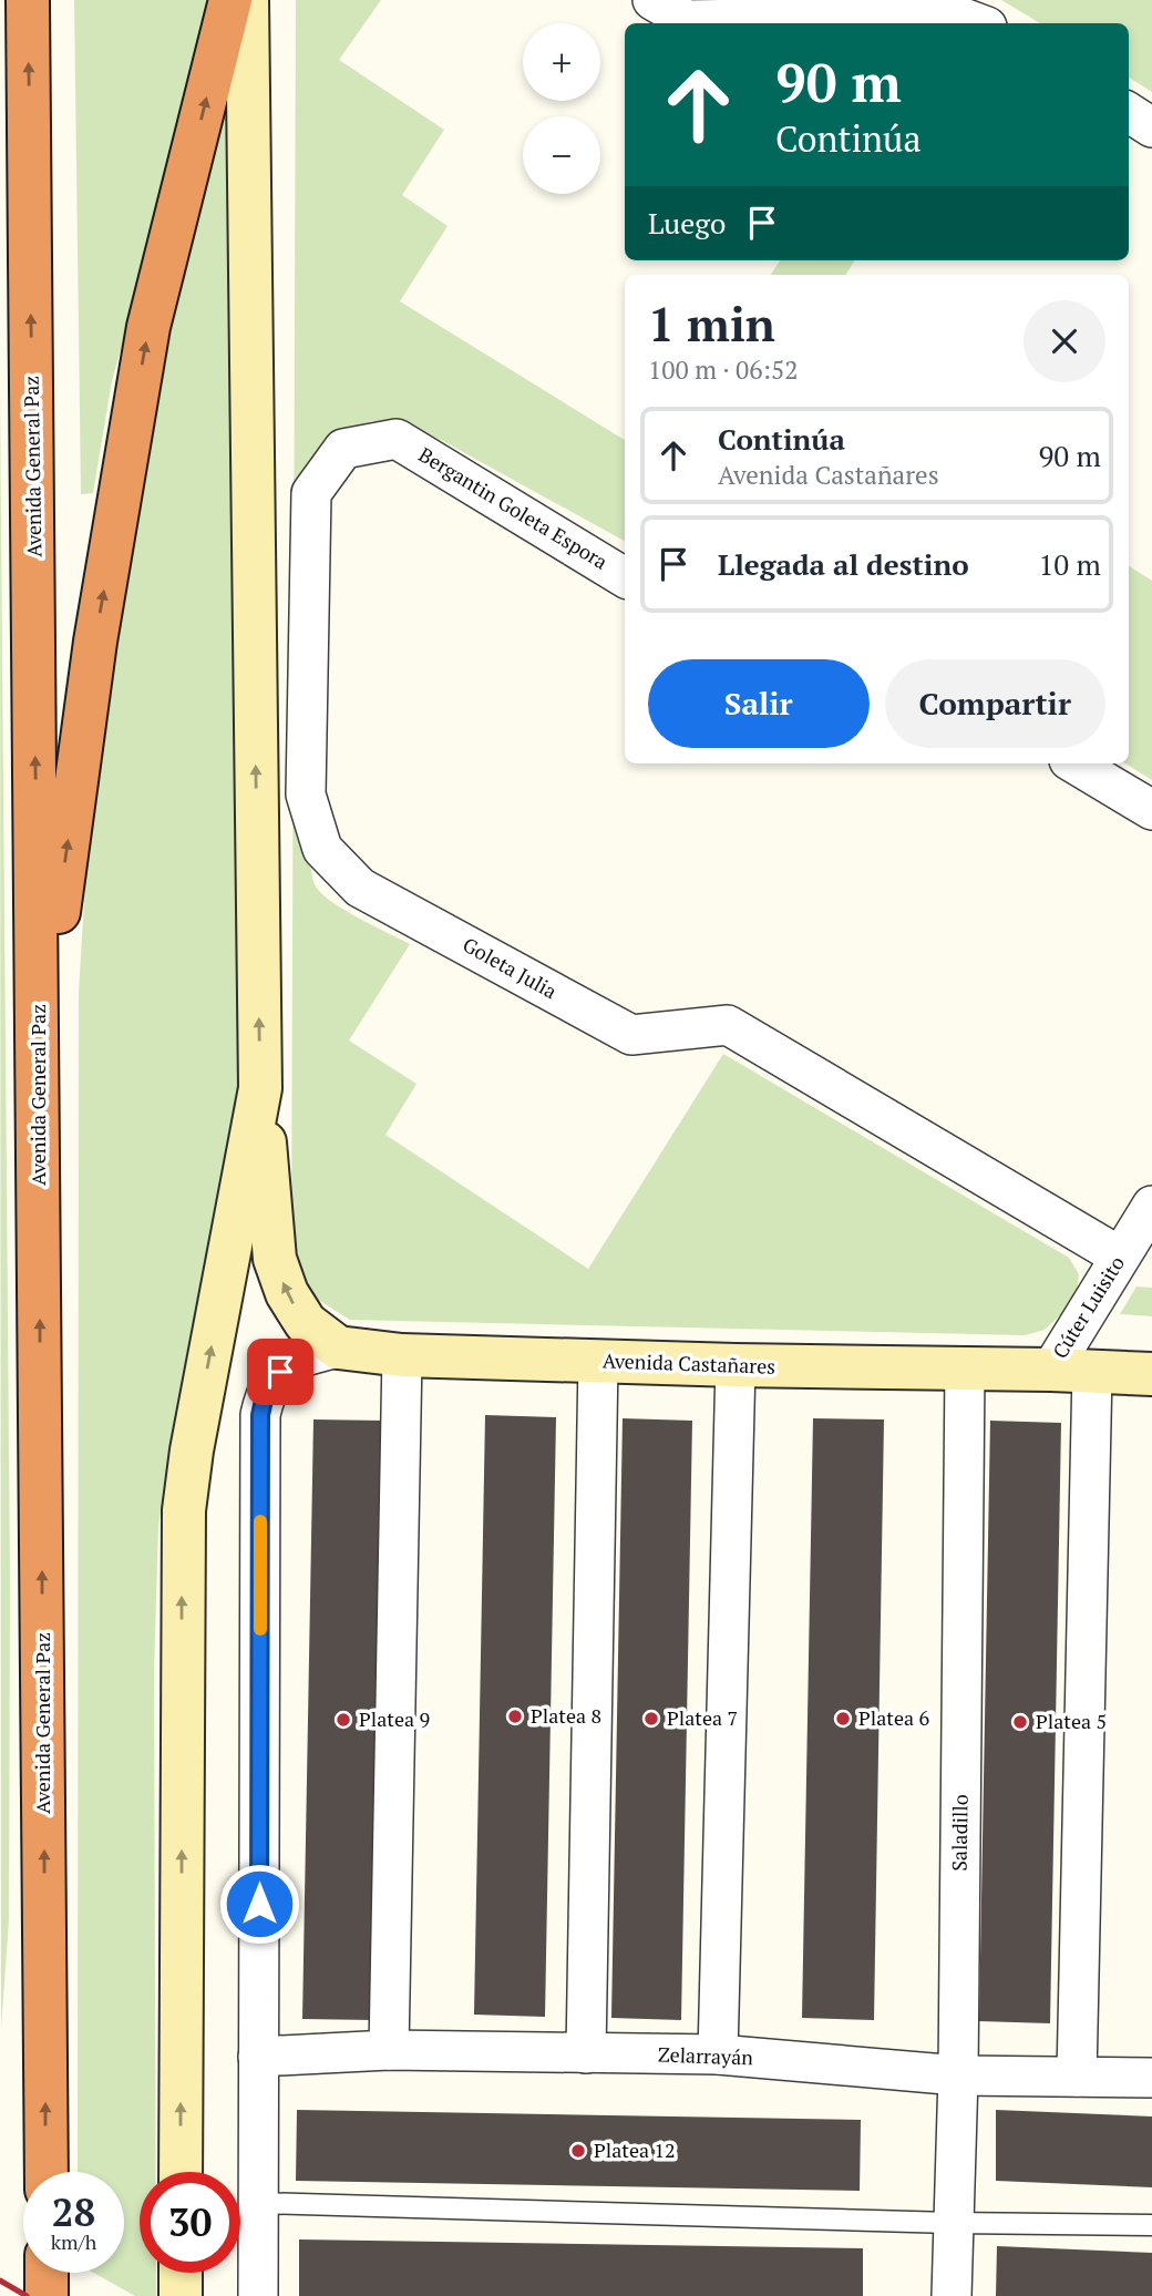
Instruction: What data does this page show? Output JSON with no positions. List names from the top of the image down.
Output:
{
  "streets": {
    "highway": ["Avenida General Paz"],
    "street": [
      "Bergantin Goleta Espora",
      "Goleta Julia",
      "Cúter Luisito",
      "Avenida Castañares",
      "Saladillo",
      "Zelarrayán"
    ]
  },
  "crossings": [
    ["Bergantin Goleta Espora", "Goleta Julia"],
    ["Goleta Julia", "Cúter Luisito"],
    ["Cúter Luisito", "Avenida Castañares"],
    ["Avenida Castañares", "Saladillo"],
    ["Avenida Castañares", "Zelarrayán"],
    ["Saladillo", "Zelarrayán"]
  ],
  "places": [
    "Platea 8",
    "Platea 7",
    "Platea 6",
    "Platea 9",
    "Platea 5",
    "Platea 12"
  ],
  "page": {
    "map_buttons": ["+", "−"],
    "turn": ["90 m", "Continúa"],
    "then": "Luego",
    "heading": ["1 min", "100 m · 06:52"],
    "list": [
      {
        "name": "Continúa",
        "note": "Avenida Castañares",
        "value": "90 m"
      },
      {
        "name": "Llegada al destino",
        "value": "10 m"
      }
    ],
    "buttons": ["Salir", "Compartir"],
    "speed": "28 km/h",
    "limit": "30"
  }
}
